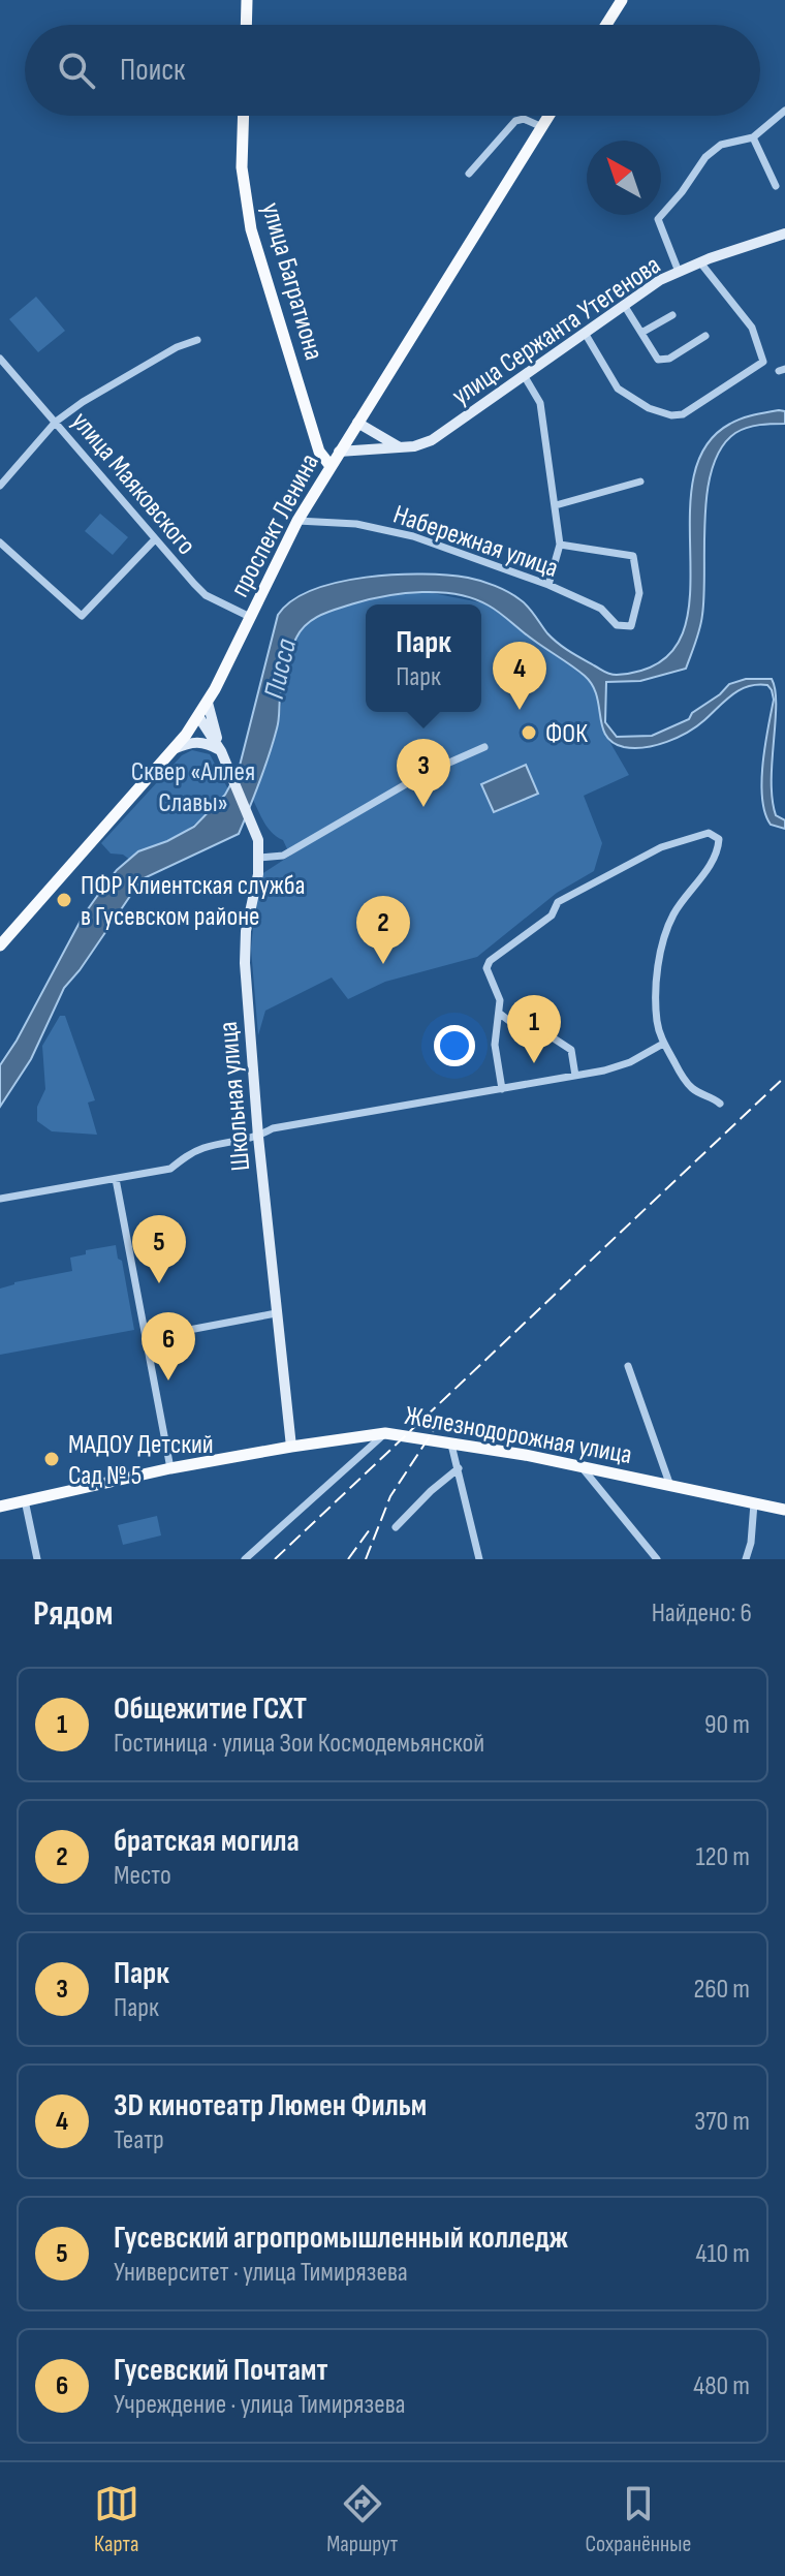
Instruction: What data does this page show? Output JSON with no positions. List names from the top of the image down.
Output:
{
  "streets": {
    "main road": [
      "улица Багратиона",
      "улица Сержанта Утегенова",
      "проспект Ленина",
      "Школьная улица",
      "Железнодорожная улица"
    ],
    "street": ["улица Маяковского", "Набережная улица"]
  },
  "crossings": [
    ["улица Багратиона", "проспект Ленина"],
    ["улица Сержанта Утегенова", "проспект Ленина"],
    ["улица Маяковского", "проспект Ленина"],
    ["проспект Ленина", "Набережная улица"],
    ["проспект Ленина", "Школьная улица"],
    ["Школьная улица", "Железнодорожная улица"]
  ],
  "water": ["Писса"],
  "parks": ["Сквер «Аллея Славы»"],
  "places": ["ФОК", "ПФР Клиентская служба в Гусевском районе", "МАДОУ Детский Сад № 5"],
  "north": "top left",
  "page": {
    "search": "Поиск",
    "popup": ["Парк", "Парк"],
    "pins": [
      "4",
      "3",
      "2",
      "1",
      "5",
      "6"
    ],
    "heading": ["Рядом", "Найдено: 6"],
    "list": [
      {
        "mark": "1",
        "name": "Общежитие ГСХТ",
        "note": "Гостиница · улица Зои Космодемьянской",
        "value": "90 m"
      },
      {
        "mark": "2",
        "name": "братская могила",
        "note": "Место",
        "value": "120 m"
      },
      {
        "mark": "3",
        "name": "Парк",
        "note": "Парк",
        "value": "260 m"
      },
      {
        "mark": "4",
        "name": "3D кинотеатр Люмен Фильм",
        "note": "Театр",
        "value": "370 m"
      },
      {
        "mark": "5",
        "name": "Гусевский агропромышленный колледж",
        "note": "Университет · улица Тимирязева",
        "value": "410 m"
      },
      {
        "mark": "6",
        "name": "Гусевский Почтамт",
        "note": "Учреждение · улица Тимирязева",
        "value": "480 m"
      }
    ],
    "nav": ["Карта", "Маршрут", "Сохранённые"]
  }
}
